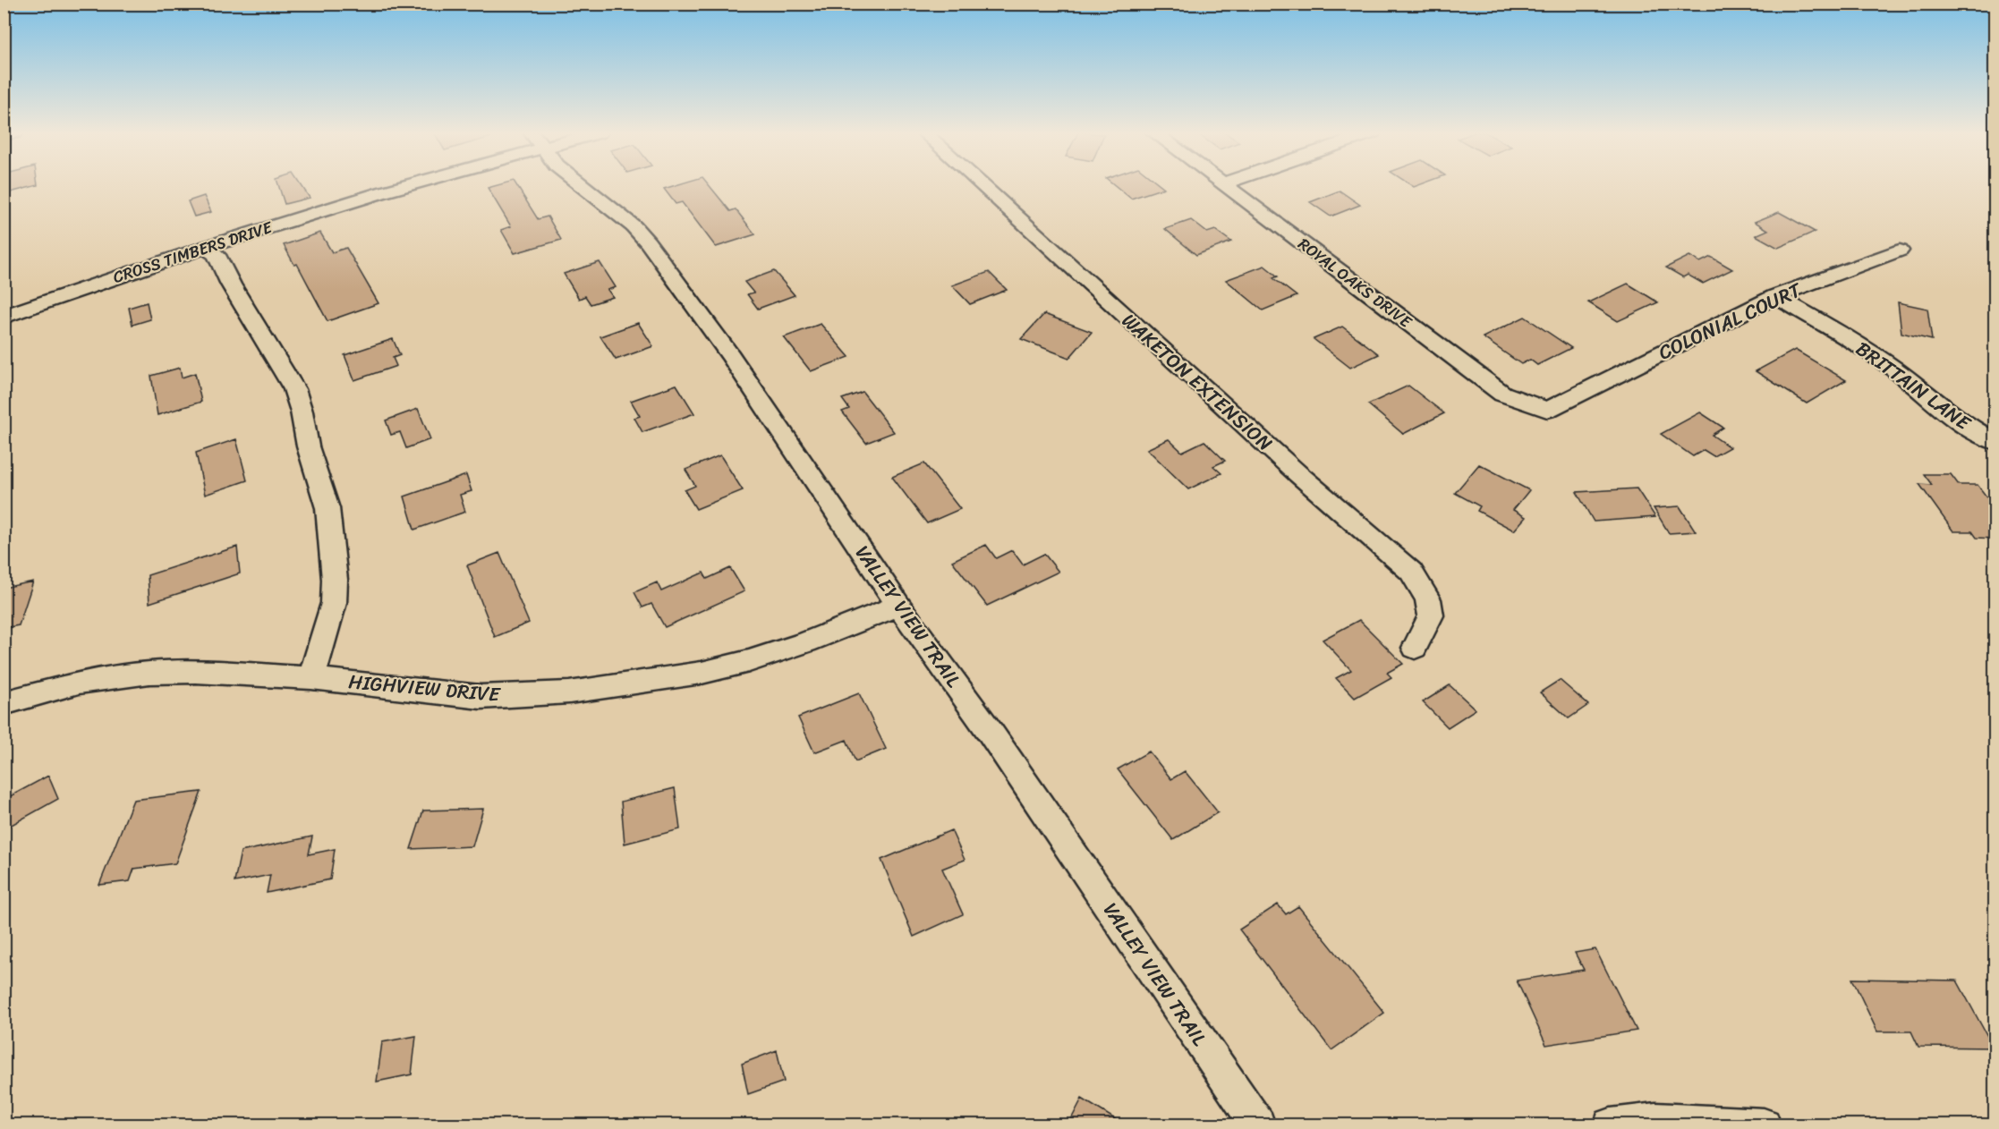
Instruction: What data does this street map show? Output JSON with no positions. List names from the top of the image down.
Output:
{
  "streets": {
    "street": [
      "CROSS TIMBERS DRIVE",
      "ROYAL OAKS DRIVE",
      "COLONIAL COURT",
      "WAKETON EXTENSION",
      "BRITTAIN LANE",
      "VALLEY VIEW TRAIL",
      "HIGHVIEW DRIVE"
    ]
  },
  "crossings": [
    ["ROYAL OAKS DRIVE", "COLONIAL COURT"],
    ["COLONIAL COURT", "BRITTAIN LANE"],
    ["VALLEY VIEW TRAIL", "HIGHVIEW DRIVE"]
  ]
}
